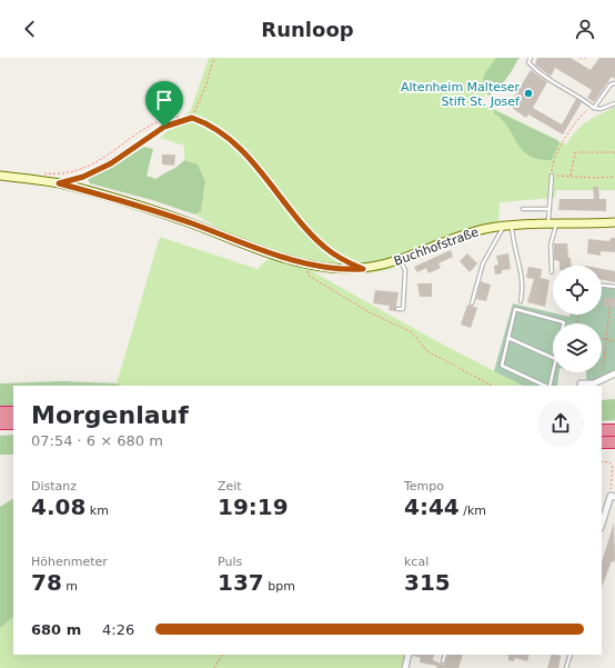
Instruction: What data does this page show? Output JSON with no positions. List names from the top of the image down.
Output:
{
  "streets": {
    "main road": ["Buchhofstraße"]
  },
  "places": ["Altenheim Malteser Stift St. Josef"],
  "page": {
    "header": "Runloop",
    "heading": ["Morgenlauf", "07:54 · 6 × 680 m"],
    "stats": [
      ["Distanz", "4.08 km"],
      ["Zeit", "19:19"],
      ["Tempo", "4:44 /km"],
      ["Höhenmeter", "78 m"],
      ["Puls", "137 bpm"],
      ["kcal", "315"]
    ],
    "list": [
      {
        "name": "680 m",
        "note": "4:26"
      }
    ]
  }
}
